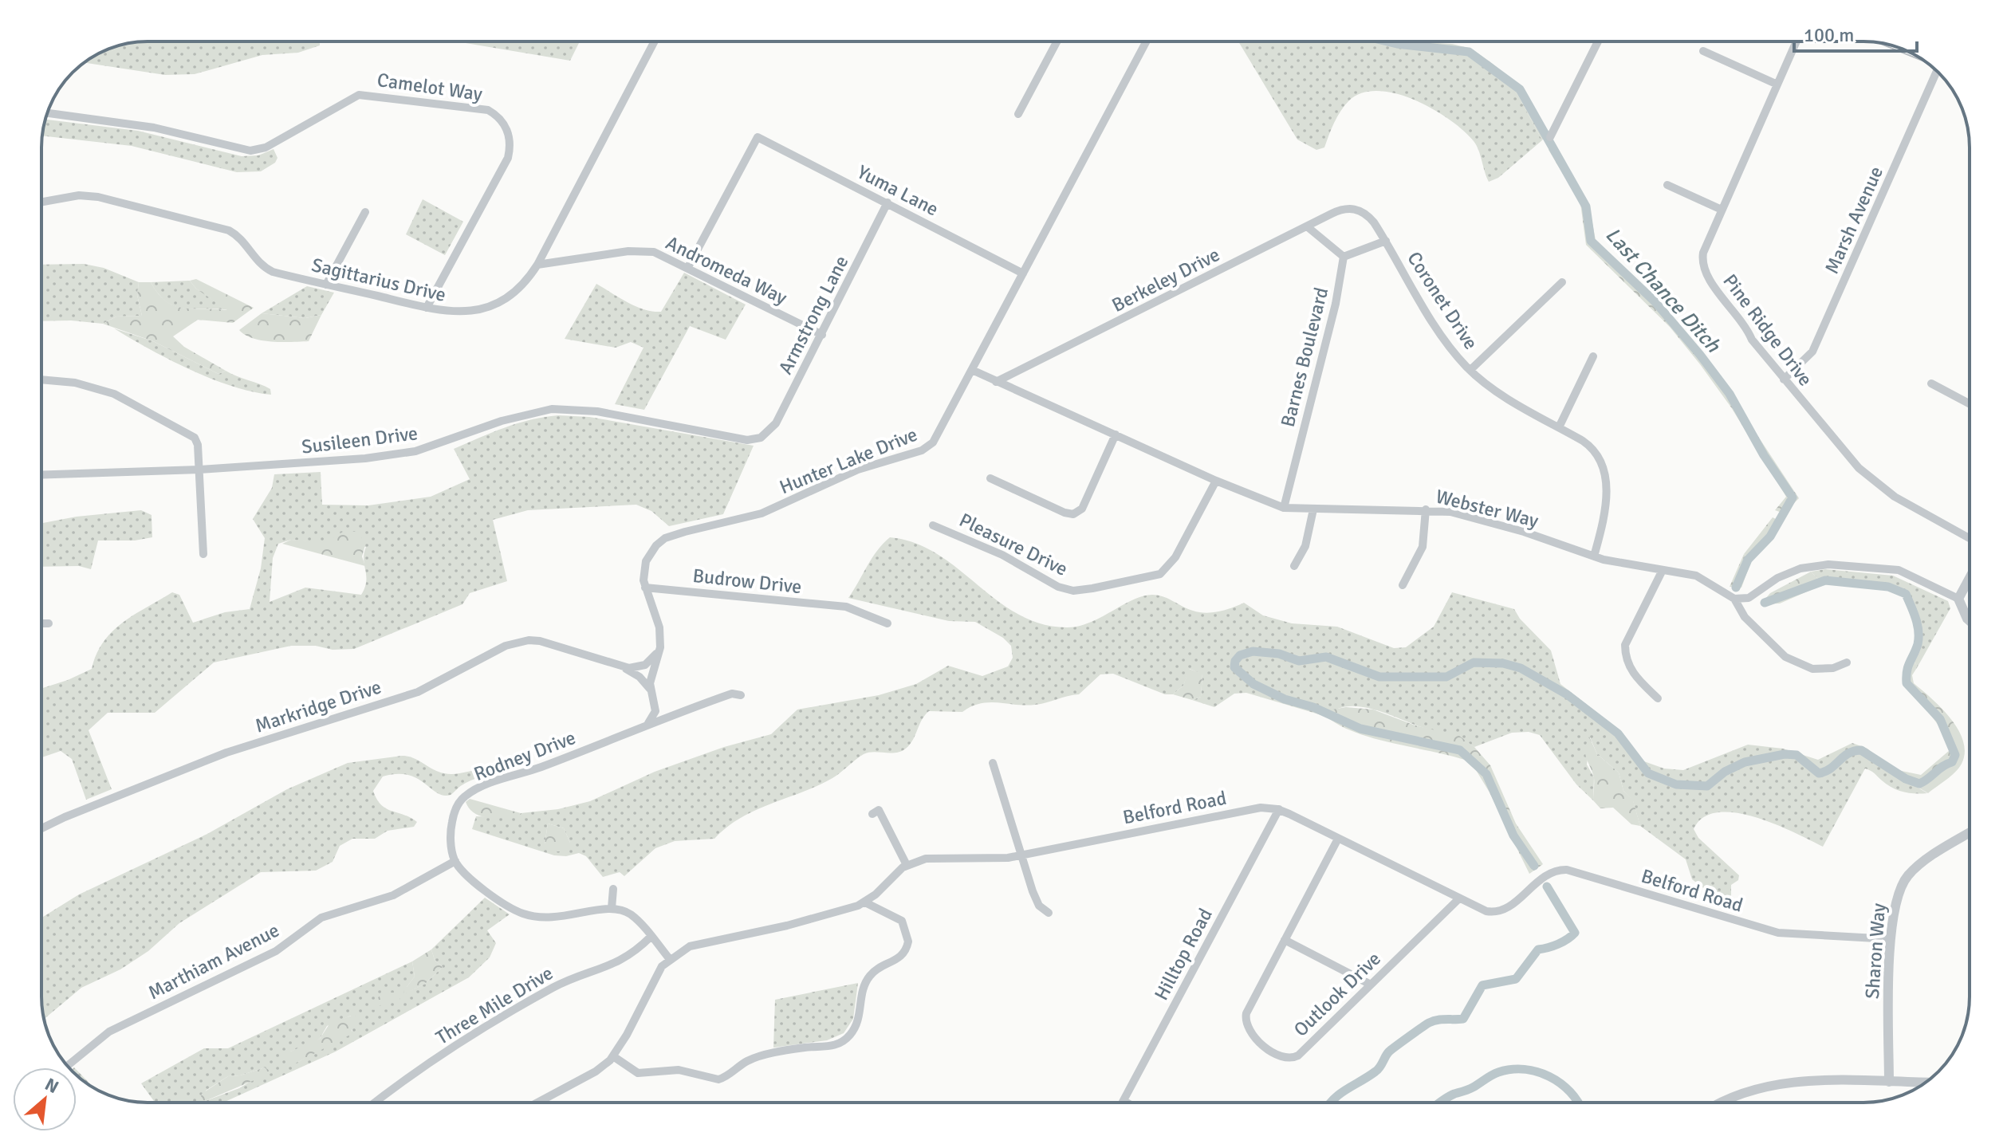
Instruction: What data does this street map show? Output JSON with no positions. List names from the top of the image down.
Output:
{
  "streets": {
    "street": [
      "Camelot Way",
      "Yuma Lane",
      "Marsh Avenue",
      "Andromeda Way",
      "Sagittarius Drive",
      "Berkeley Drive",
      "Coronet Drive",
      "Armstrong Lane",
      "Pine Ridge Drive",
      "Barnes Boulevard",
      "Susileen Drive",
      "Hunter Lake Drive",
      "Webster Way",
      "Pleasure Drive",
      "Budrow Drive",
      "Markridge Drive",
      "Rodney Drive",
      "Belford Road",
      "Sharon Way",
      "Hilltop Road",
      "Marthiam Avenue",
      "Outlook Drive",
      "Three Mile Drive"
    ]
  },
  "crossings": [
    ["Camelot Way", "Sagittarius Drive"],
    ["Yuma Lane", "Andromeda Way"],
    ["Yuma Lane", "Armstrong Lane"],
    ["Yuma Lane", "Hunter Lake Drive"],
    ["Marsh Avenue", "Pine Ridge Drive"],
    ["Andromeda Way", "Sagittarius Drive"],
    ["Andromeda Way", "Armstrong Lane"],
    ["Berkeley Drive", "Coronet Drive"],
    ["Berkeley Drive", "Webster Way"],
    ["Coronet Drive", "Webster Way"],
    ["Armstrong Lane", "Susileen Drive"],
    ["Barnes Boulevard", "Webster Way"],
    ["Hunter Lake Drive", "Webster Way"],
    ["Hunter Lake Drive", "Budrow Drive"],
    ["Hunter Lake Drive", "Markridge Drive"],
    ["Hunter Lake Drive", "Rodney Drive"],
    ["Webster Way", "Pleasure Drive"],
    ["Rodney Drive", "Marthiam Avenue"],
    ["Belford Road", "Sharon Way"],
    ["Belford Road", "Hilltop Road"],
    ["Belford Road", "Outlook Drive"]
  ],
  "water": ["Last Chance Ditch"],
  "scale_bar": "100 m",
  "north": "top right"
}
